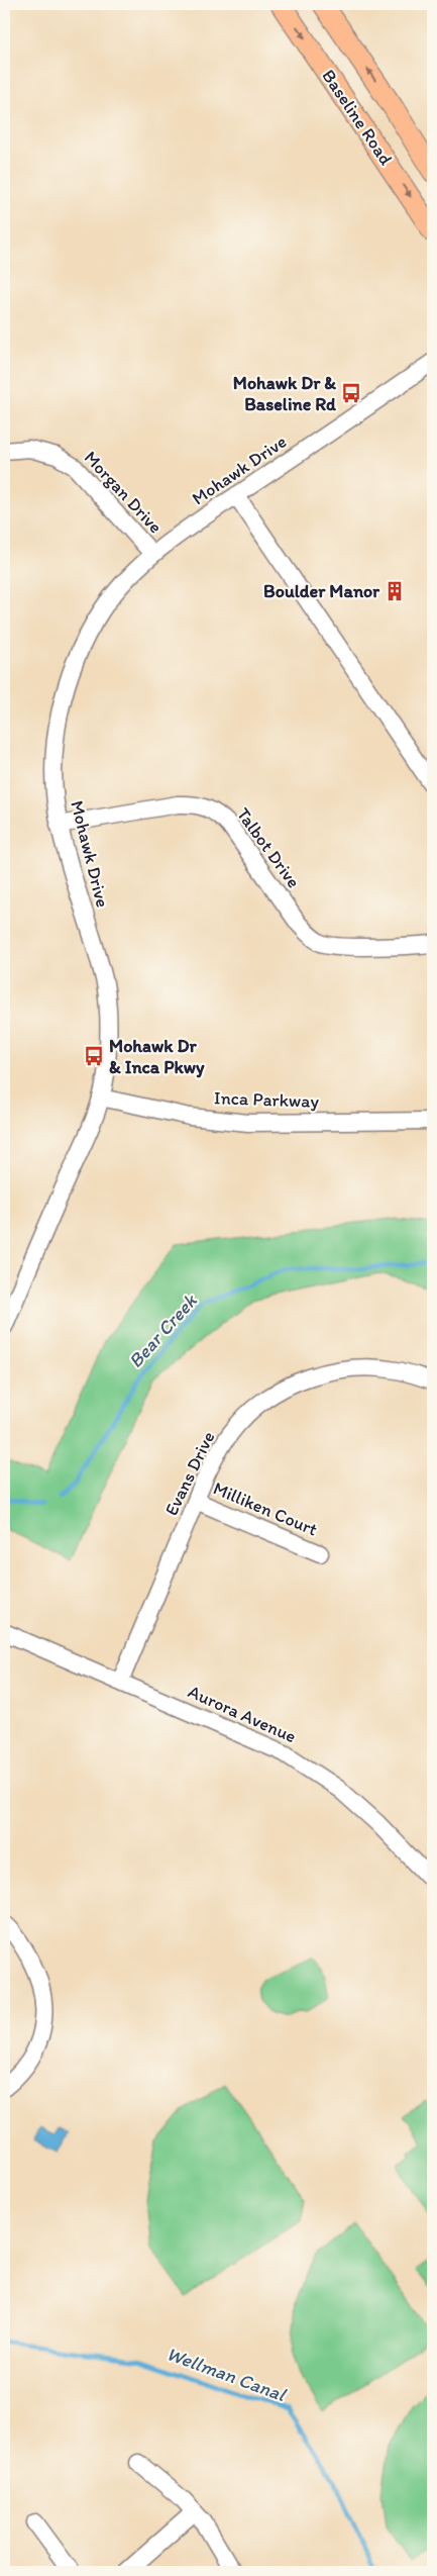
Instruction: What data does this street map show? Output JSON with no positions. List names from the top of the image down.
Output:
{
  "streets": {
    "main road": ["Baseline Road"],
    "street": [
      "Mohawk Drive",
      "Morgan Drive",
      "Talbot Drive",
      "Inca Parkway",
      "Evans Drive",
      "Milliken Court",
      "Aurora Avenue"
    ]
  },
  "crossings": [
    ["Mohawk Drive", "Morgan Drive"],
    ["Mohawk Drive", "Talbot Drive"],
    ["Mohawk Drive", "Inca Parkway"],
    ["Evans Drive", "Milliken Court"],
    ["Evans Drive", "Aurora Avenue"]
  ],
  "water": ["Bear Creek", "Wellman Canal"],
  "places": {
    "bus stop": ["Mohawk Dr & Baseline Rd", "Mohawk Dr & Inca Pkwy"],
    "building": ["Boulder Manor"]
  }
}
